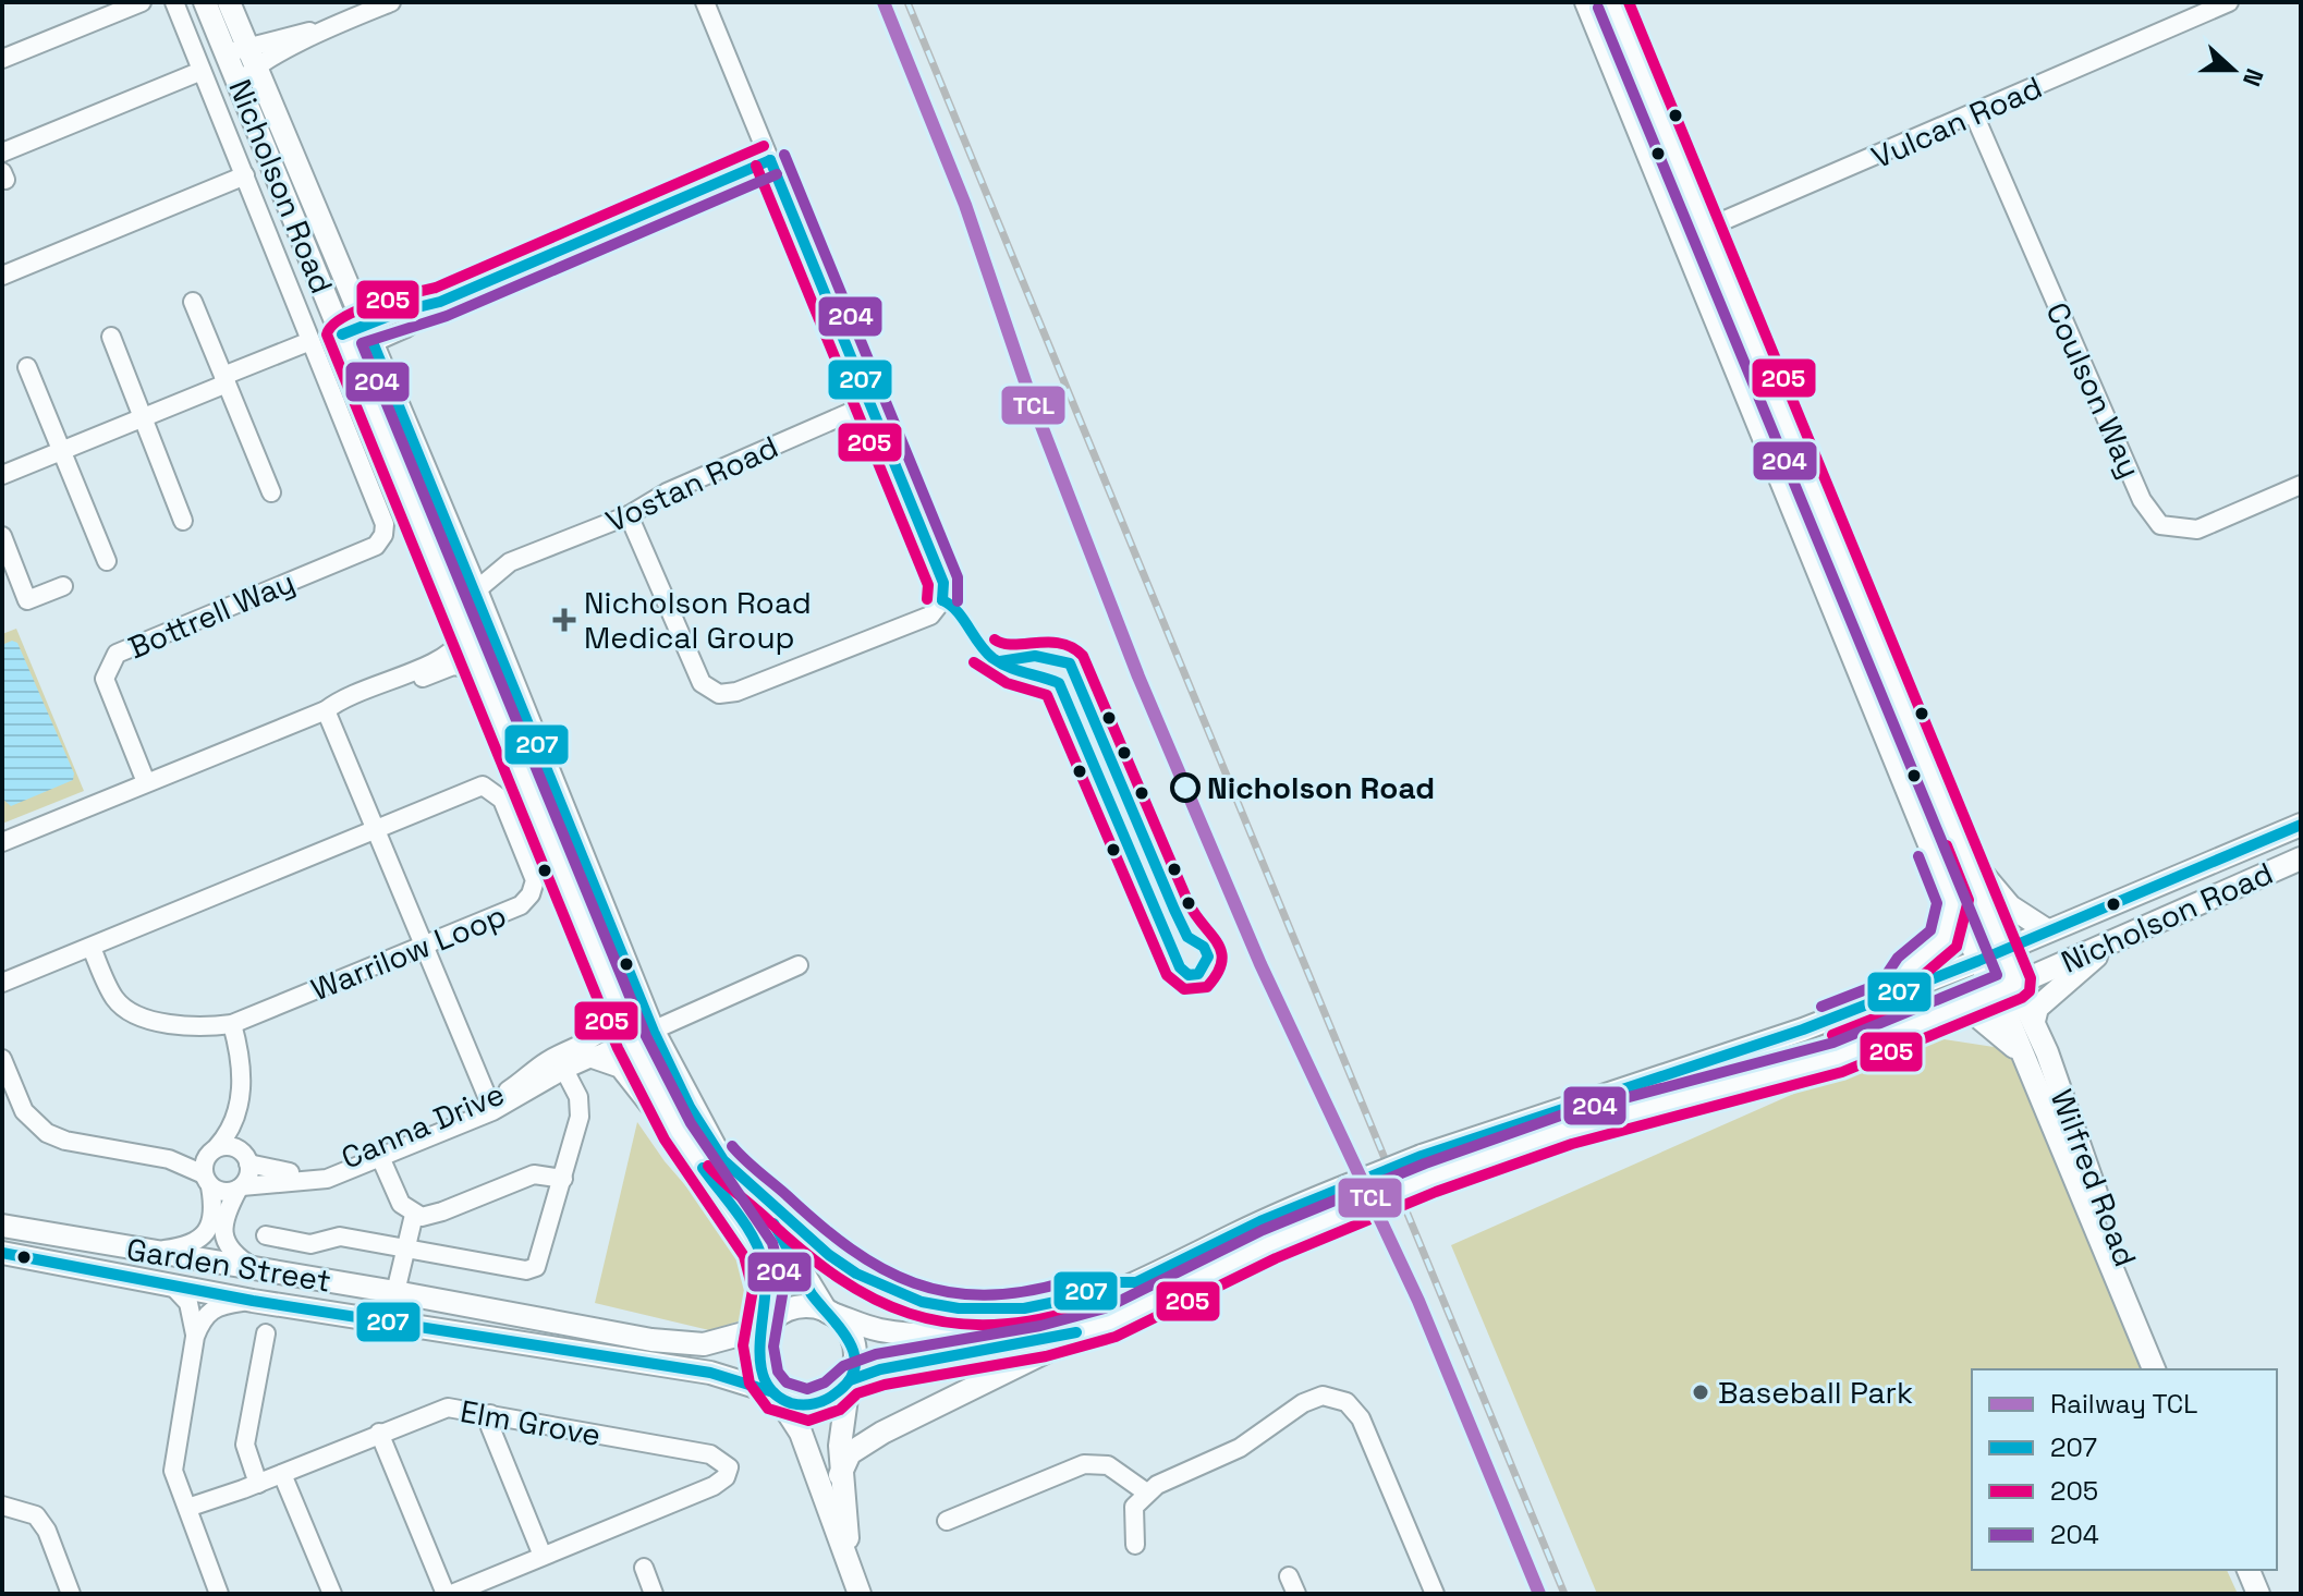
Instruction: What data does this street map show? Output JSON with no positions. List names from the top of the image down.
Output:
{
  "streets": {
    "main road": ["Nicholson Road", "Wilfred Road", "Garden Street"],
    "street": [
      "Vulcan Road",
      "Coulson Way",
      "Vostan Road",
      "Bottrell Way",
      "Warrilow Loop",
      "Canna Drive",
      "Elm Grove"
    ]
  },
  "crossings": [
    ["Vulcan Road", "Coulson Way"],
    ["Vulcan Road", "Wilfred Road"],
    ["Nicholson Road", "Vostan Road"],
    ["Nicholson Road", "Canna Drive"],
    ["Nicholson Road", "Wilfred Road"],
    ["Nicholson Road", "Garden Street"]
  ],
  "places": {
    "health": ["Nicholson Road Medical Group"],
    "other": ["Nicholson Road", "Baseball Park"]
  },
  "lines": [
    "rail line TCL",
    "transit line 205",
    "transit line 204",
    "transit line 207"
  ],
  "legend": [
    "Railway TCL",
    "207",
    "205",
    "204"
  ],
  "north": "right"
}
